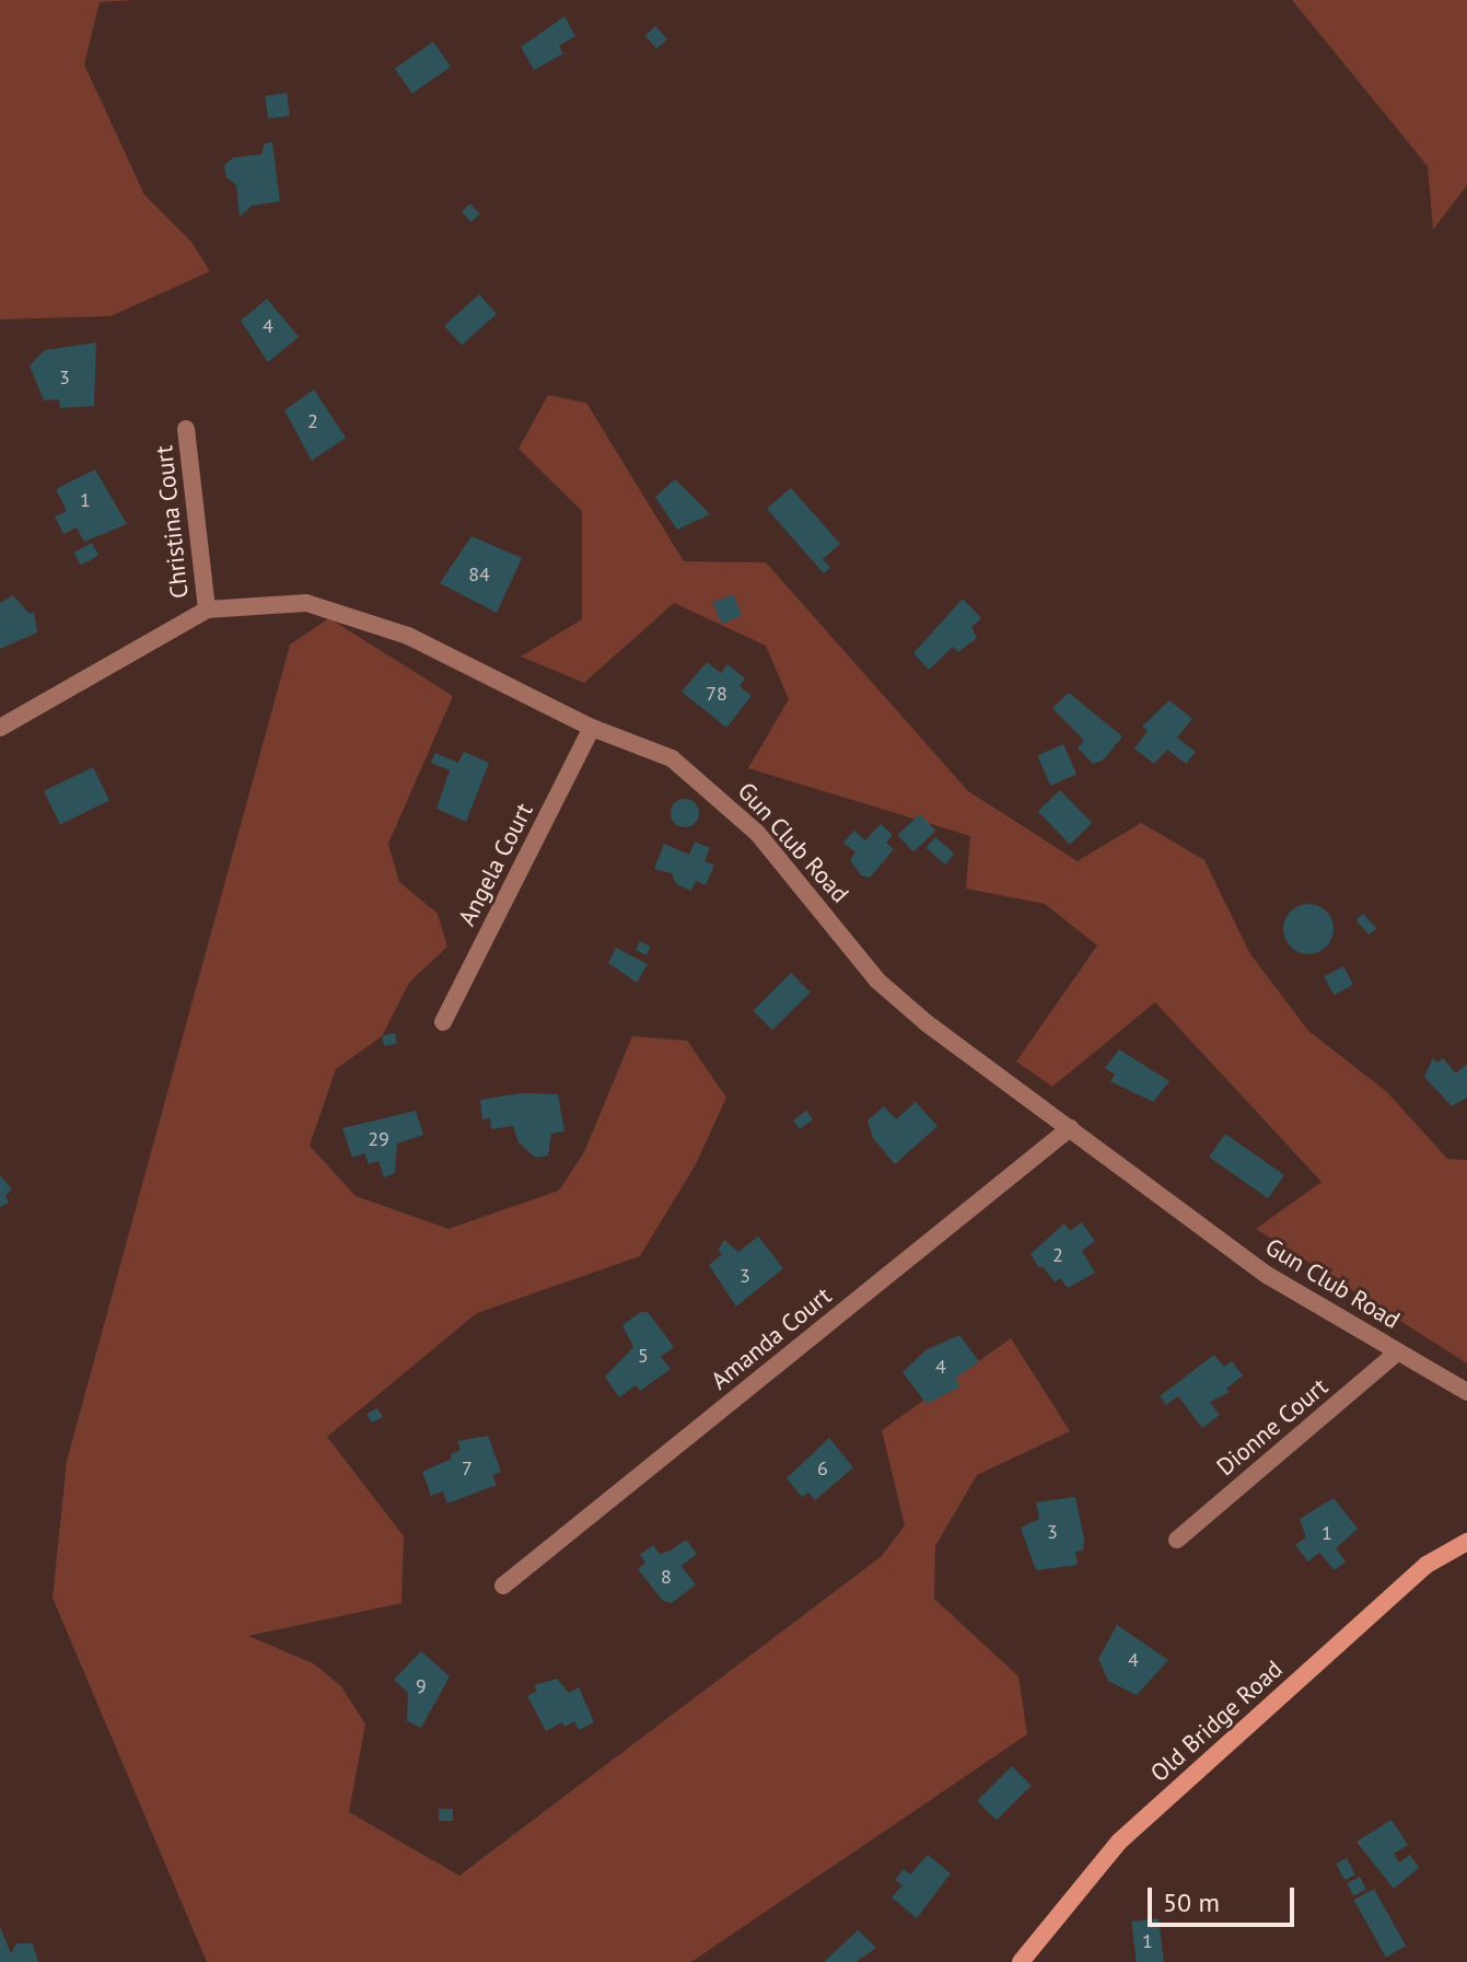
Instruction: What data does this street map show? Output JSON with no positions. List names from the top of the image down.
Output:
{
  "streets": {
    "street": [
      "Christina Court",
      "Gun Club Road",
      "Angela Court",
      "Amanda Court",
      "Dionne Court",
      "Old Bridge Road"
    ]
  },
  "crossings": [
    ["Christina Court", "Gun Club Road"],
    ["Gun Club Road", "Angela Court"],
    ["Gun Club Road", "Amanda Court"],
    ["Gun Club Road", "Dionne Court"]
  ],
  "house_numbers": [
    "4",
    "3",
    "2",
    "1",
    "84",
    "78",
    "29",
    "2",
    "3",
    "5",
    "4",
    "7",
    "6",
    "3",
    "1",
    "8",
    "4",
    "9",
    "1"
  ],
  "scale_bar": "50 m"
}
